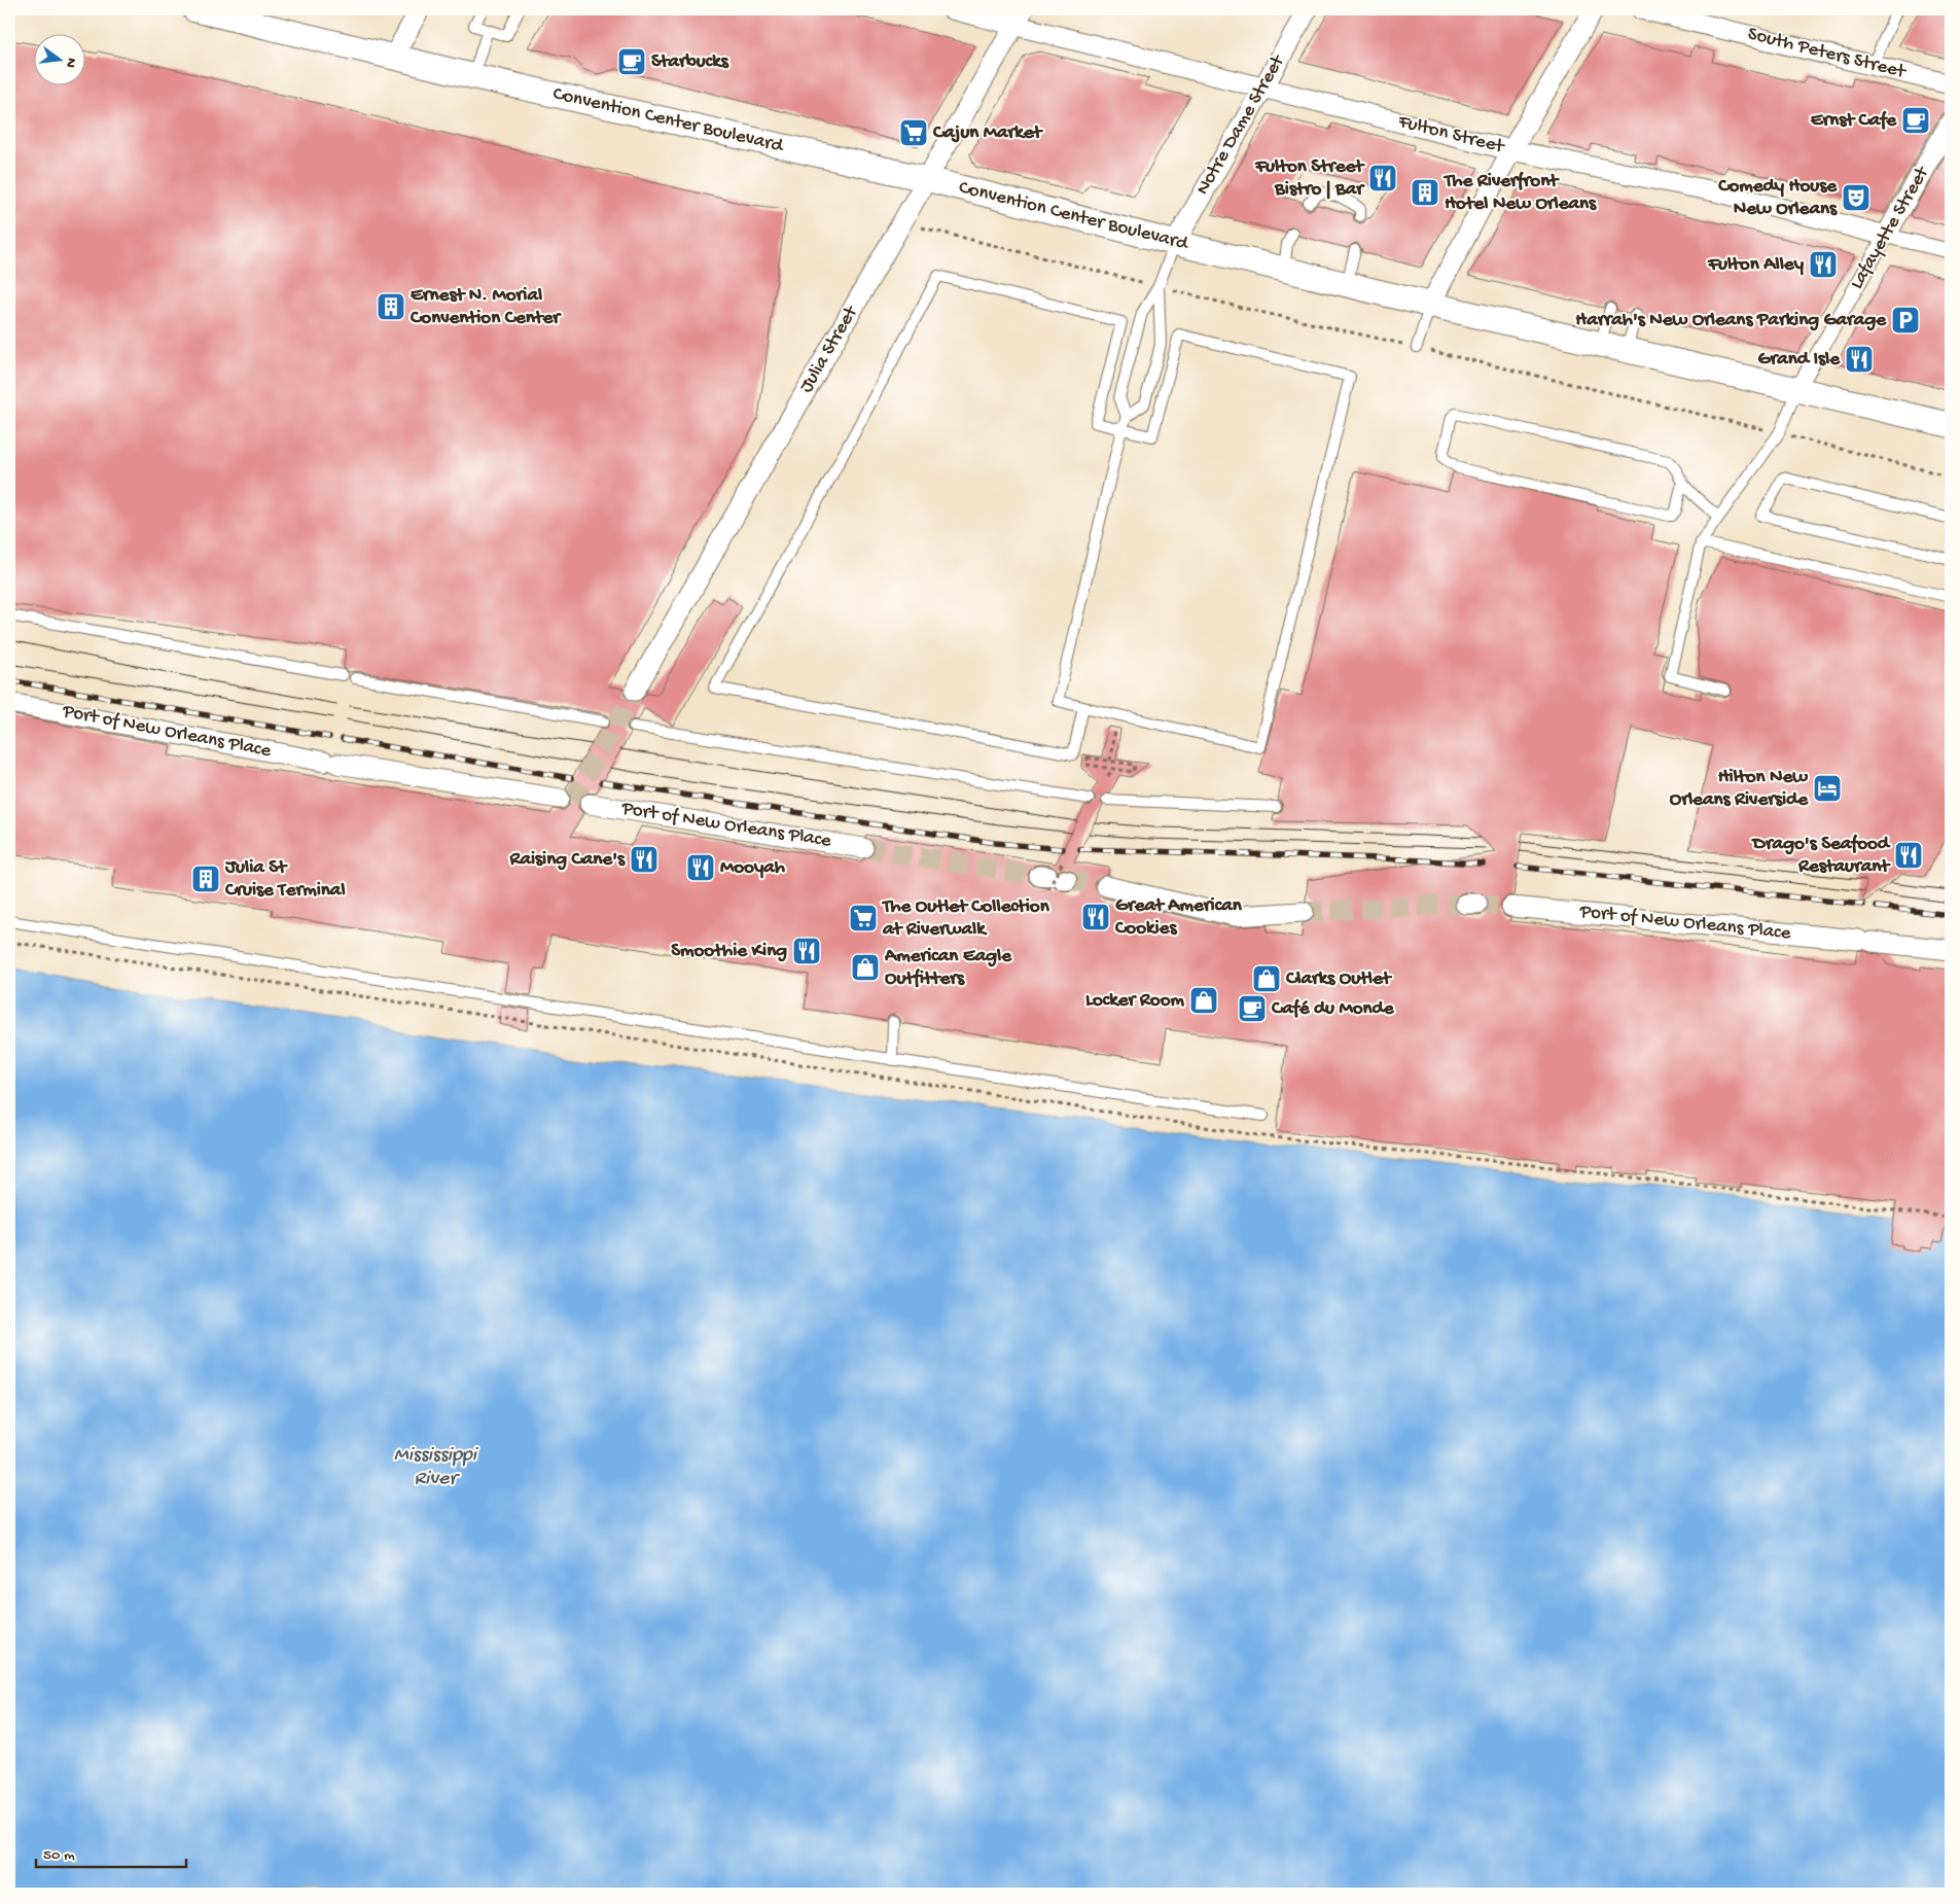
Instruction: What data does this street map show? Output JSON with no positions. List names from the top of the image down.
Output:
{
  "streets": {
    "street": [
      "South Peters Street",
      "Convention Center Boulevard",
      "Notre Dame Street",
      "Fulton Street",
      "Lafayette Street",
      "Julia Street",
      "Port of New Orleans Place"
    ]
  },
  "crossings": [
    ["Convention Center Boulevard", "Notre Dame Street"],
    ["Convention Center Boulevard", "Lafayette Street"],
    ["Convention Center Boulevard", "Julia Street"],
    ["Notre Dame Street", "Fulton Street"],
    ["Fulton Street", "Lafayette Street"],
    ["Fulton Street", "Julia Street"]
  ],
  "water": ["Mississippi River"],
  "places": {
    "cafe": ["Starbucks", "Ernst Cafe", "Café du Monde"],
    "supermarket": ["Cajun Market", "The Outlet Collection at Riverwalk"],
    "restaurant": [
      "Fulton Street Bistro | Bar",
      "Fulton Alley",
      "Grand Isle",
      "Drago's Seafood Restaurant",
      "Raising Cane's",
      "Mooyah",
      "Great American Cookies",
      "Smoothie King"
    ],
    "building": ["The Riverfront Hotel New Orleans", "Ernest N. Morial Convention Center", "Julia St Cruise Terminal"],
    "theatre": ["Comedy House New Orleans"],
    "parking": ["Harrah's New Orleans Parking Garage"],
    "hotel": ["Hilton New Orleans Riverside"],
    "shop": ["American Eagle Outfitters", "Clarks Outlet", "Locker Room"]
  },
  "scale_bar": "50 m",
  "north": "right"
}
